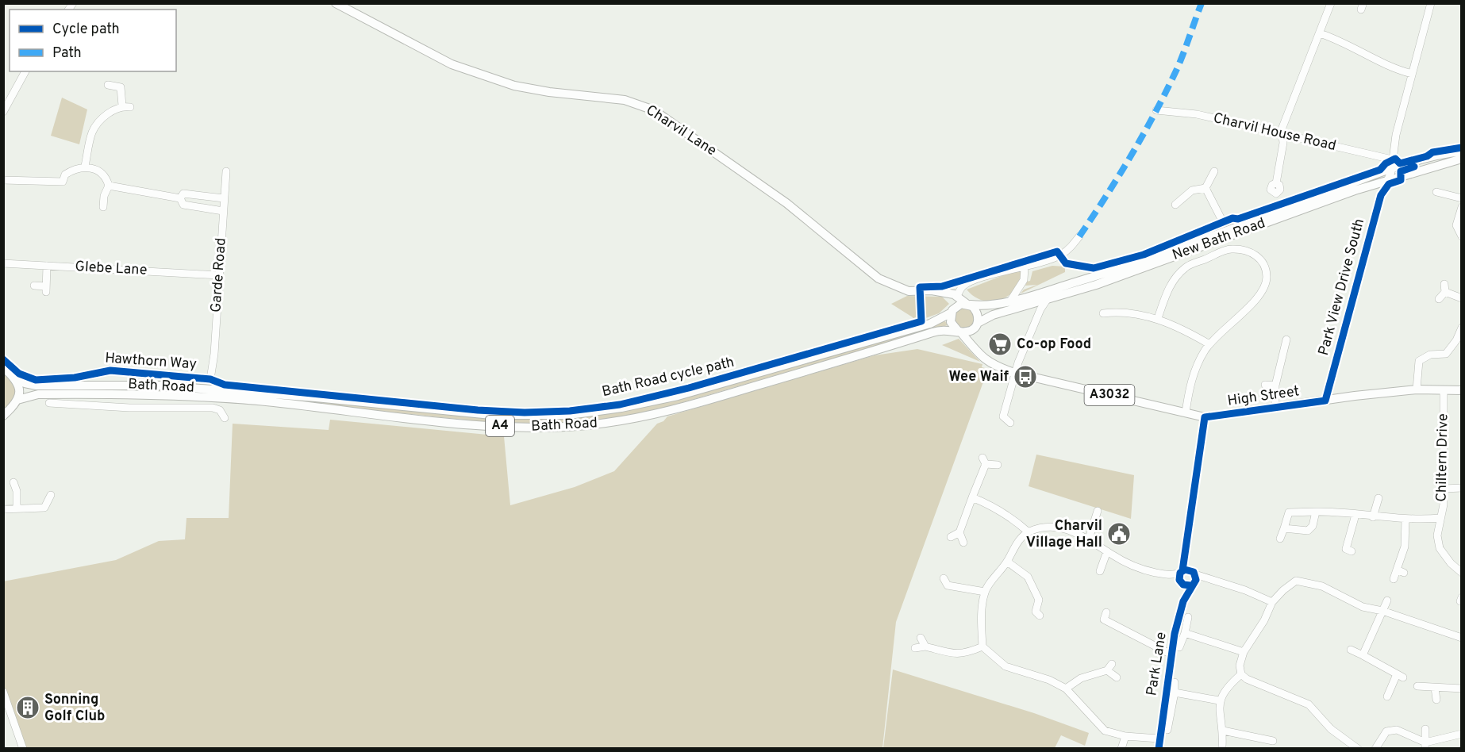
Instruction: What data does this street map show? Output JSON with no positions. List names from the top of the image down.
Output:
{
  "streets": {
    "main road": [
      "Charvil Lane",
      "New Bath Road",
      "Bath Road",
      "A3032",
      "High Street",
      "A4"
    ],
    "street": [
      "Charvil House Road",
      "Glebe Lane",
      "Garde Road",
      "Park View Drive South",
      "Hawthorn Way",
      "Chiltern Drive",
      "Park Lane"
    ],
    "cycle path": ["Bath Road cycle path"]
  },
  "crossings": [
    ["Charvil Lane", "New Bath Road"],
    ["Charvil Lane", "Bath Road"],
    ["Charvil Lane", "High Street"],
    ["Charvil House Road", "Park View Drive South"],
    ["New Bath Road", "Park View Drive South"],
    ["New Bath Road", "Bath Road"],
    ["New Bath Road", "High Street"],
    ["Glebe Lane", "Garde Road"],
    ["Garde Road", "Hawthorn Way"],
    ["Park View Drive South", "A3032"],
    ["Park View Drive South", "High Street"],
    ["Bath Road", "High Street"],
    ["A3032", "High Street"],
    ["A3032", "Chiltern Drive"],
    ["High Street", "Park Lane"]
  ],
  "places": {
    "supermarket": ["Co-op Food"],
    "bus stop": ["Wee Waif"],
    "public building": ["Charvil Village Hall"],
    "building": ["Sonning Golf Club"]
  },
  "legend": ["Cycle path", "Path"]
}
